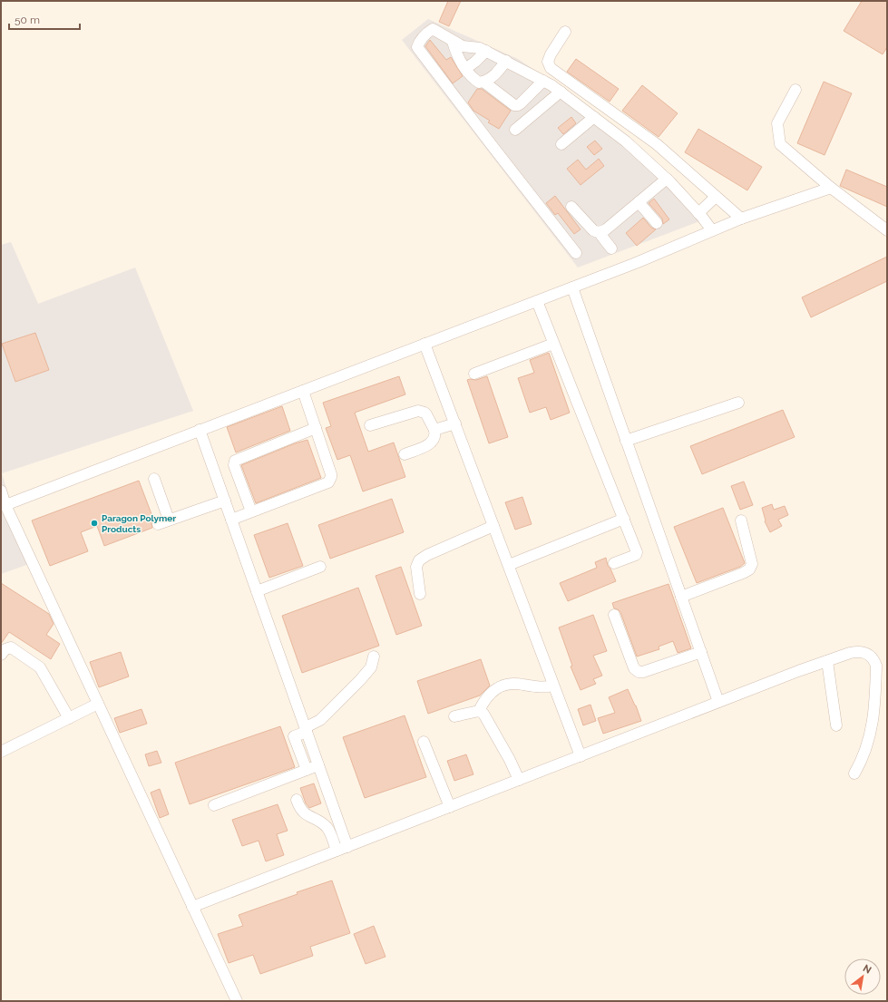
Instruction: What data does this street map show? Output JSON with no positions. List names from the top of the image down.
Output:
{
  "places": ["Paragon Polymer Products"],
  "scale_bar": "50 m",
  "north": "top right"
}
